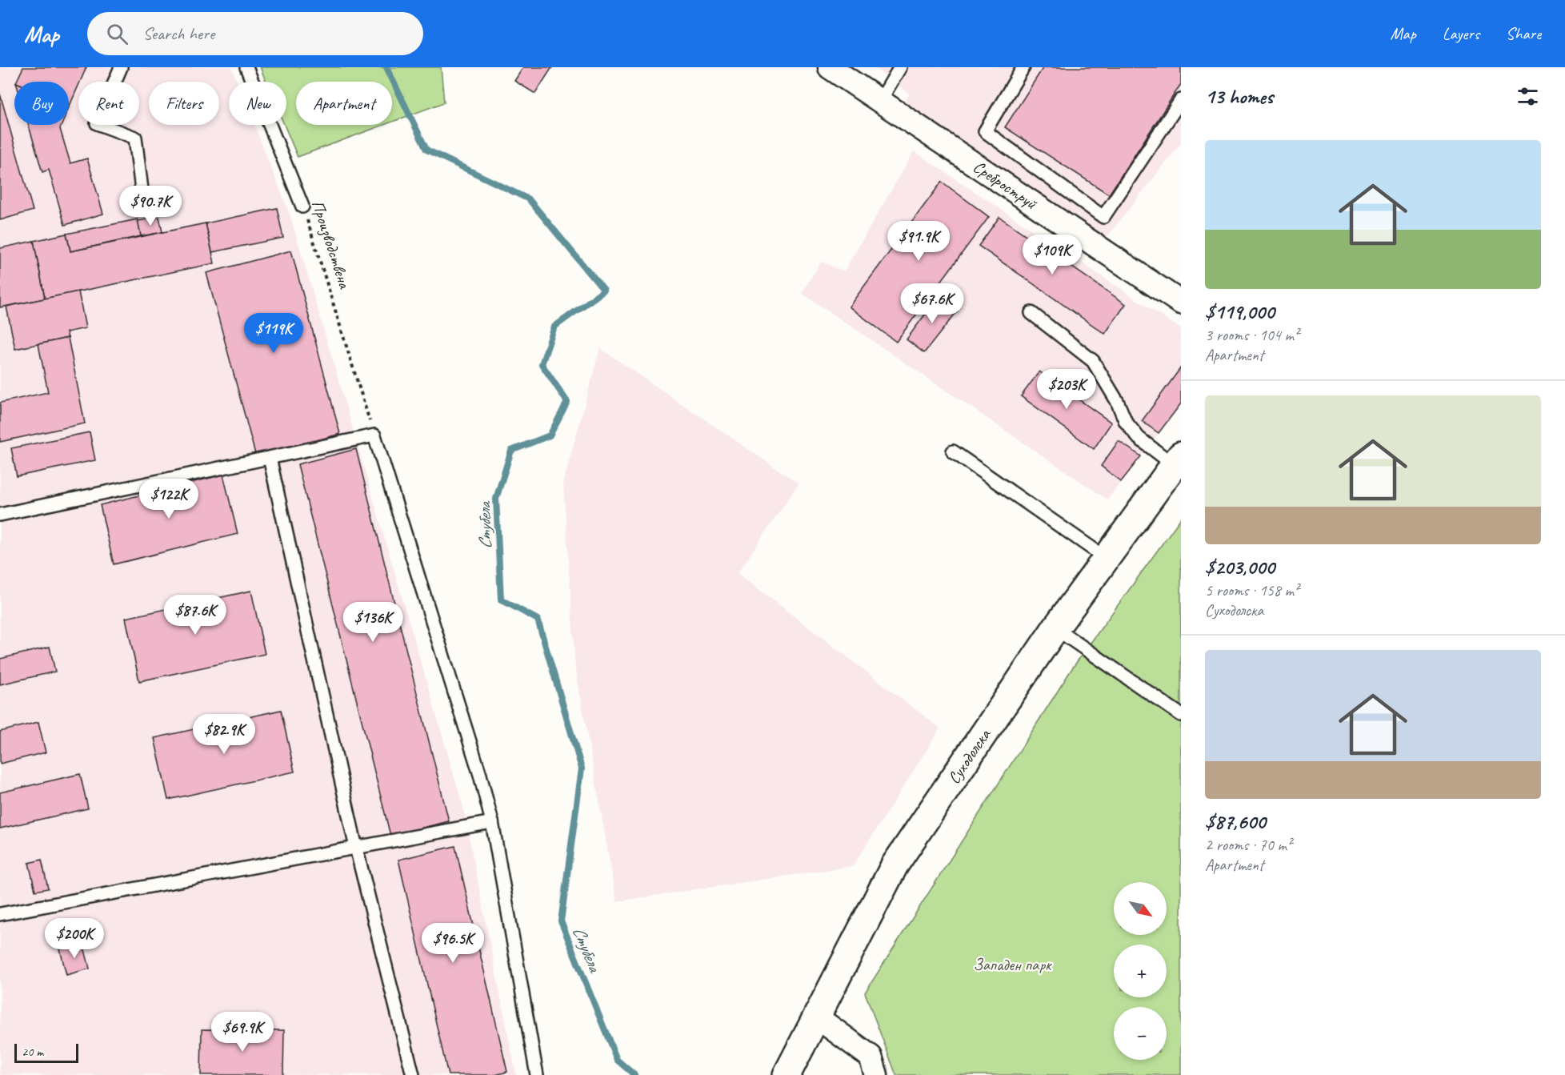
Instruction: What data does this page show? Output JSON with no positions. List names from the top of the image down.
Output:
{
  "streets": {
    "street": ["Среброструй", "Суходолска"],
    "lane": ["Производствена"]
  },
  "water": ["Стубела"],
  "parks": ["Западен парк"],
  "scale_bar": "20 m",
  "north": "bottom right",
  "page": {
    "header": "Map",
    "search": "Search here",
    "nav": ["Map", "Layers", "Share"],
    "heading": "13 homes",
    "chip": [
      "Buy",
      "Rent",
      "Filters",
      "New",
      "Apartment"
    ],
    "list": [
      {
        "name": "$119,000",
        "note": "3 rooms · 104 m² · Apartment"
      },
      {
        "name": "$203,000",
        "note": "5 rooms · 158 m² · Суходолска"
      },
      {
        "name": "$87,600",
        "note": "2 rooms · 70 m² · Apartment"
      }
    ],
    "price": [
      "$90.7K",
      "$91.9K",
      "$109K",
      "$67.6K",
      "$119K",
      "$203K",
      "$122K",
      "$87.6K",
      "$136K",
      "$82.9K",
      "$200K",
      "$96.5K",
      "$69.9K"
    ],
    "map_buttons": ["+", "−"],
    "scale": "20 m"
  }
}
